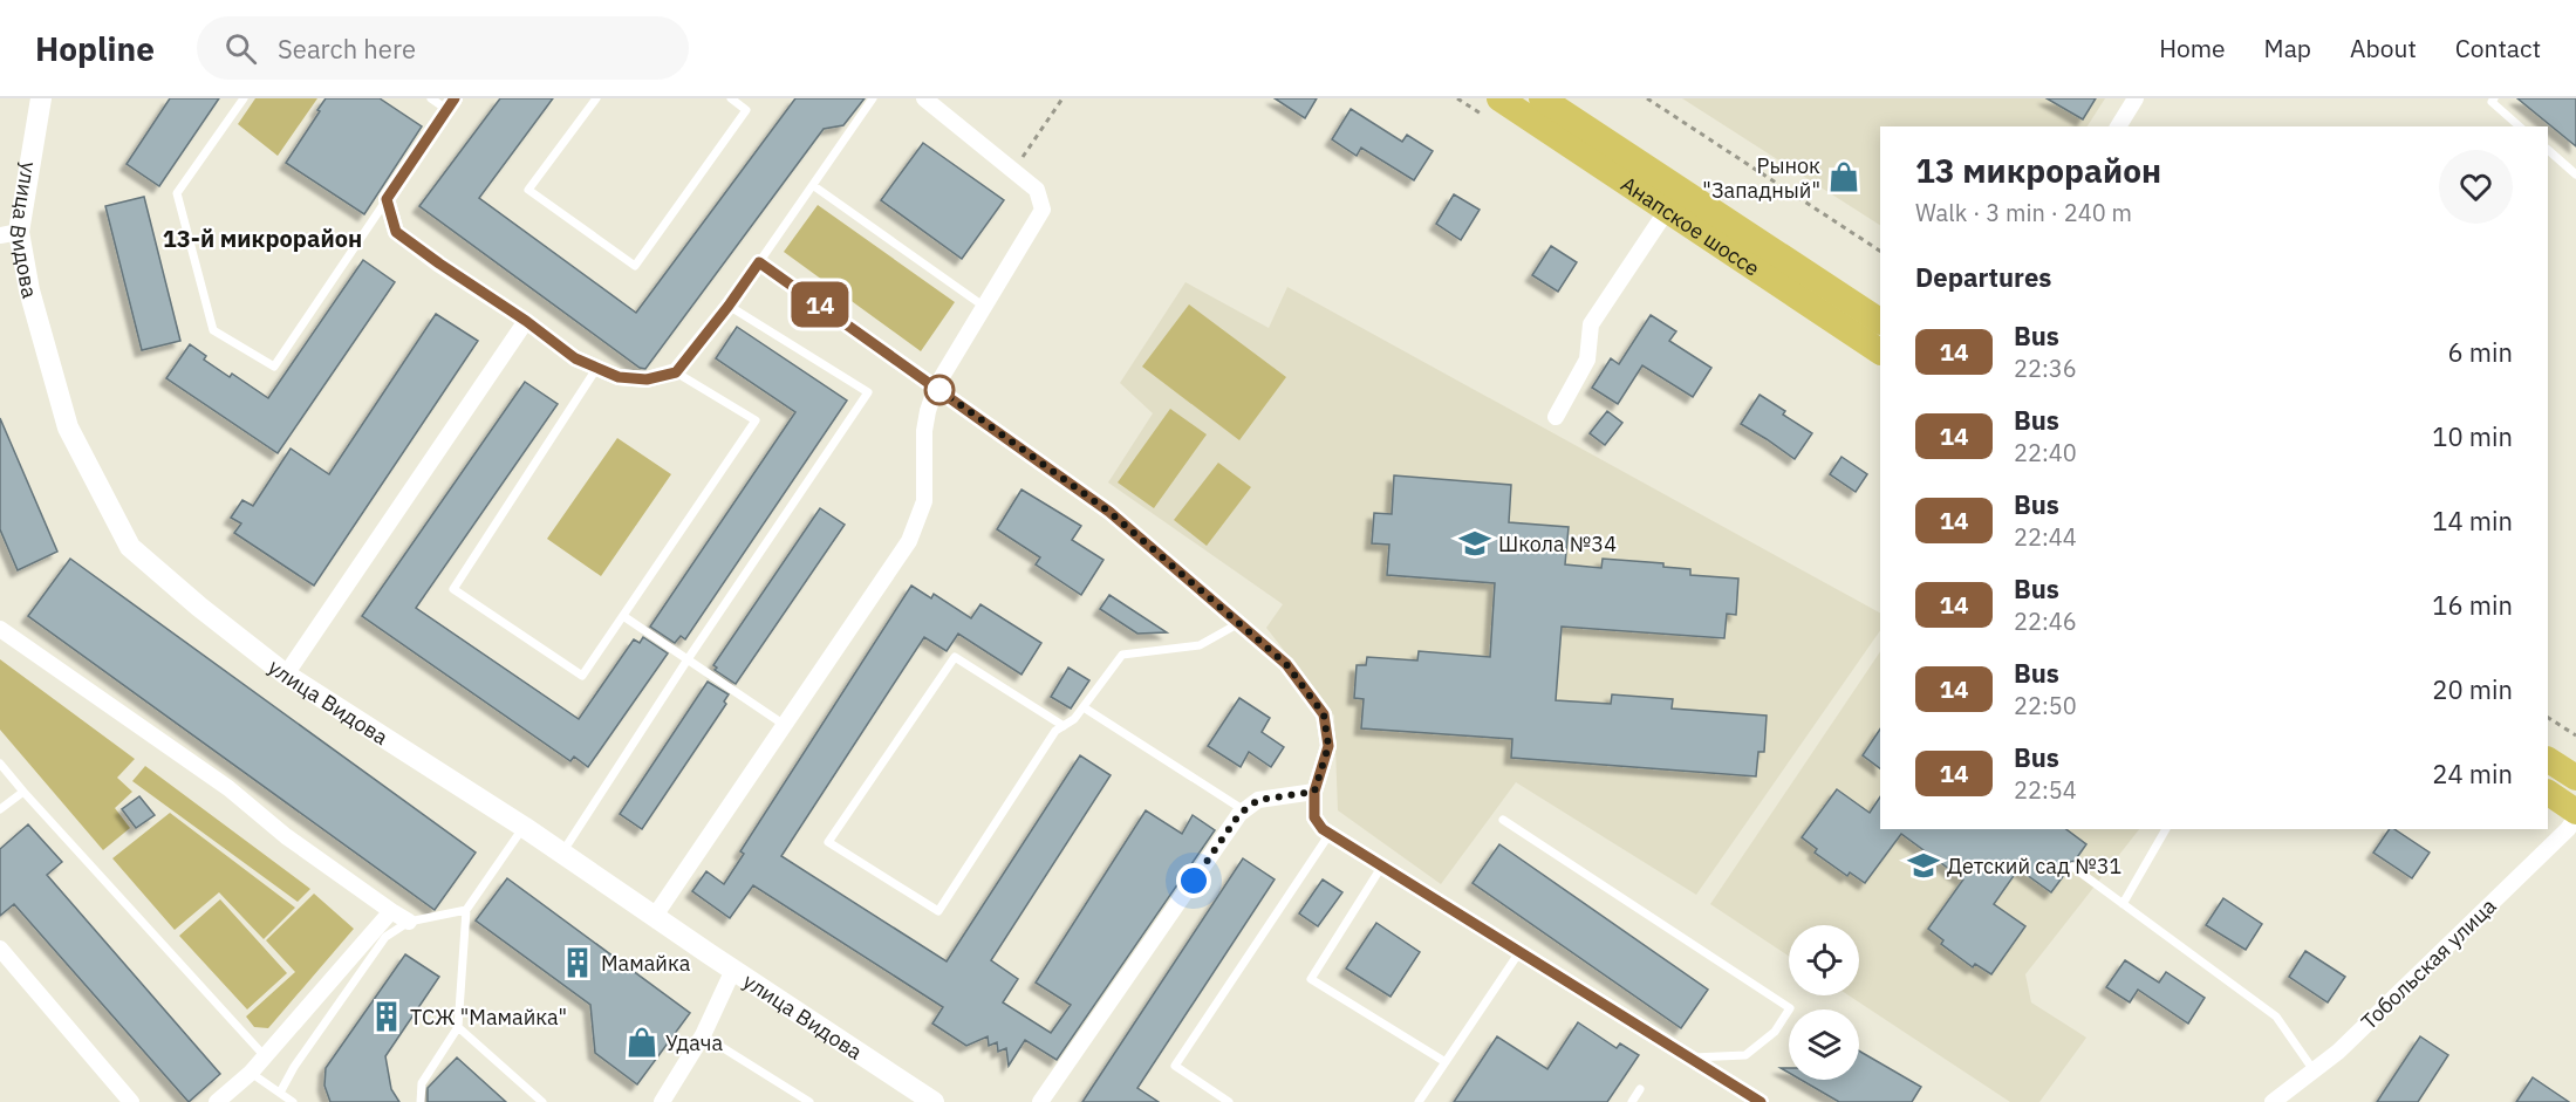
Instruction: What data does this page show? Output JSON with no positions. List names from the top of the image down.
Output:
{
  "streets": {
    "highway": ["Анапское шоссе"],
    "street": ["улица Видова", "Тобольская улица"]
  },
  "districts": ["13-й микрорайон"],
  "places": {
    "shop": ["Рынок \"Западный\"", "Удача"],
    "school or university": ["Школа №34", "Детский сад №31"],
    "building": ["Мамайка", "ТСЖ \"Мамайка\""]
  },
  "lines": ["bus line 14"],
  "page": {
    "header": "Hopline",
    "search": "Search here",
    "nav": [
      "Home",
      "Map",
      "About",
      "Contact"
    ],
    "on_map": "14",
    "heading": [
      ["13 микрорайон", "Walk · 3 min · 240 m"],
      "Departures"
    ],
    "list": [
      {
        "mark": "14",
        "name": "Bus",
        "note": "22:36",
        "value": "6 min"
      },
      {
        "mark": "14",
        "name": "Bus",
        "note": "22:40",
        "value": "10 min"
      },
      {
        "mark": "14",
        "name": "Bus",
        "note": "22:44",
        "value": "14 min"
      },
      {
        "mark": "14",
        "name": "Bus",
        "note": "22:46",
        "value": "16 min"
      },
      {
        "mark": "14",
        "name": "Bus",
        "note": "22:50",
        "value": "20 min"
      },
      {
        "mark": "14",
        "name": "Bus",
        "note": "22:54",
        "value": "24 min"
      }
    ]
  }
}
